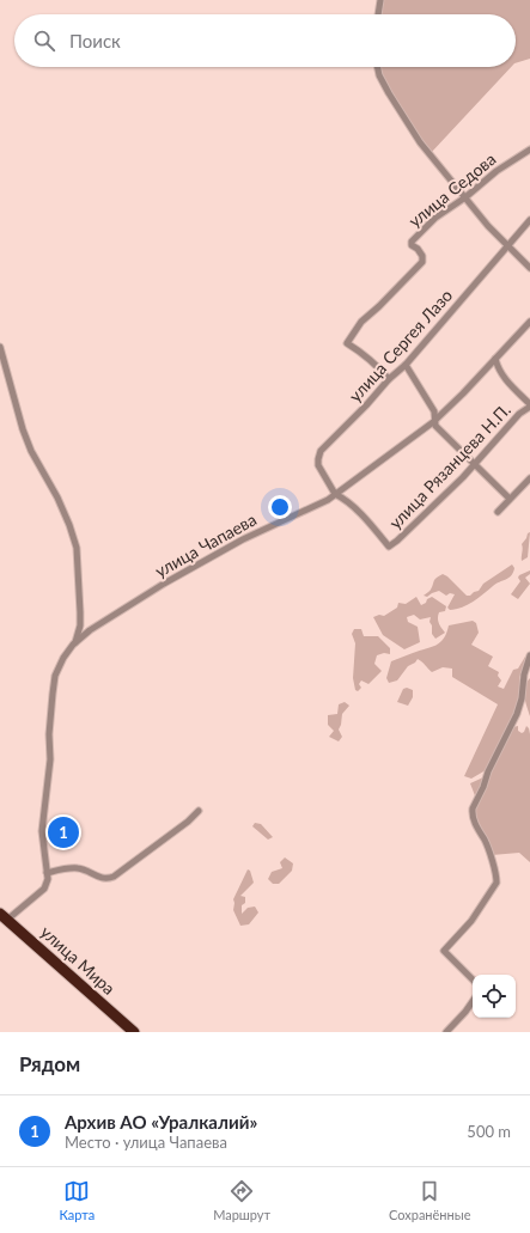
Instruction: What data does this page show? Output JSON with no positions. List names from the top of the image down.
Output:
{
  "streets": {
    "highway": ["улица Мира"],
    "street": [
      "улица Седова",
      "улица Сергея Лазо",
      "улица Рязанцева Н.П.",
      "улица Чапаева"
    ]
  },
  "crossings": [
    ["улица Седова", "улица Сергея Лазо"],
    ["улица Сергея Лазо", "улица Рязанцева Н.П."],
    ["улица Сергея Лазо", "улица Чапаева"],
    ["улица Рязанцева Н.П.", "улица Чапаева"],
    ["улица Чапаева", "улица Мира"]
  ],
  "page": {
    "search": "Поиск",
    "pins": "1",
    "heading": "Рядом",
    "list": [
      {
        "mark": "1",
        "name": "Архив АО «Уралкалий»",
        "note": "Место · улица Чапаева",
        "value": "500 m"
      }
    ],
    "nav": ["Карта", "Маршрут", "Сохранённые"]
  }
}
